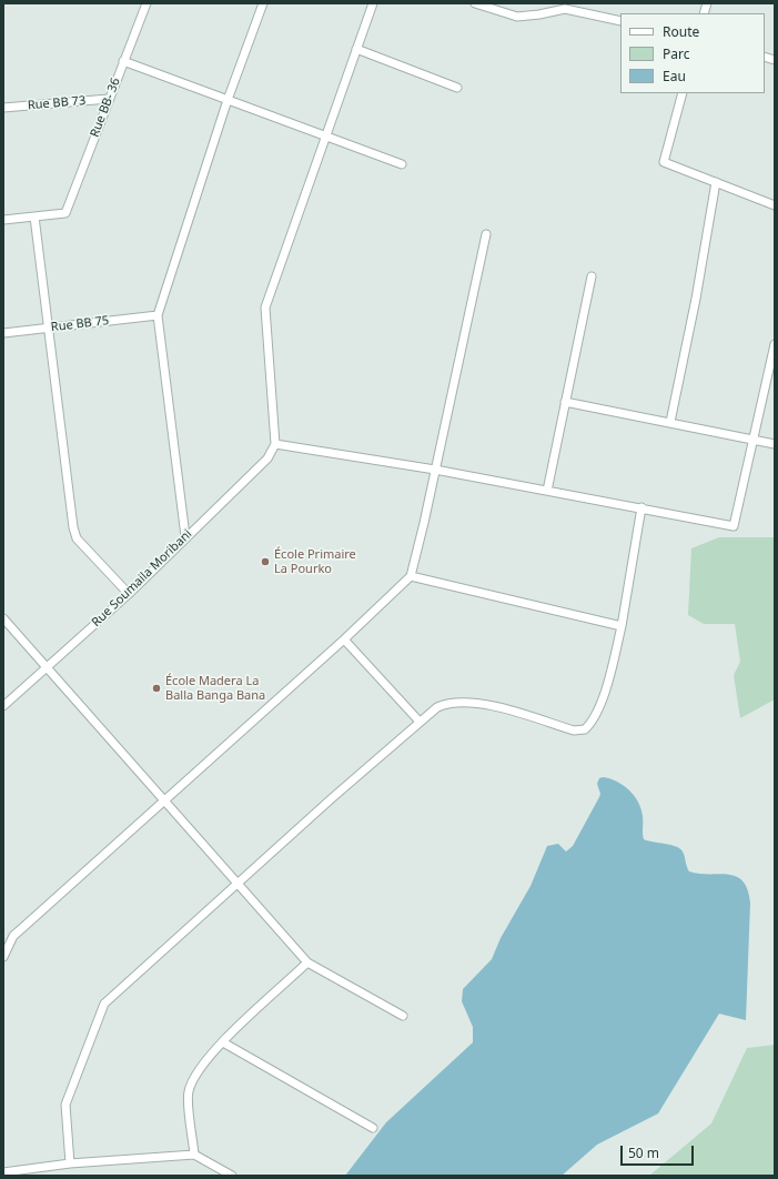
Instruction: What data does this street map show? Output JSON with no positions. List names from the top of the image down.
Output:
{
  "streets": {
    "street": [
      "Rue BB 73",
      "Rue BB- 36",
      "Rue BB 75",
      "Rue Soumaila Moribani"
    ]
  },
  "crossings": [
    ["Rue BB 73", "Rue BB- 36"]
  ],
  "places": ["École Primaire La Pourko", "École Madera La Balla Banga Bana"],
  "legend": ["Route", "Parc", "Eau"],
  "scale_bar": "50 m"
}
